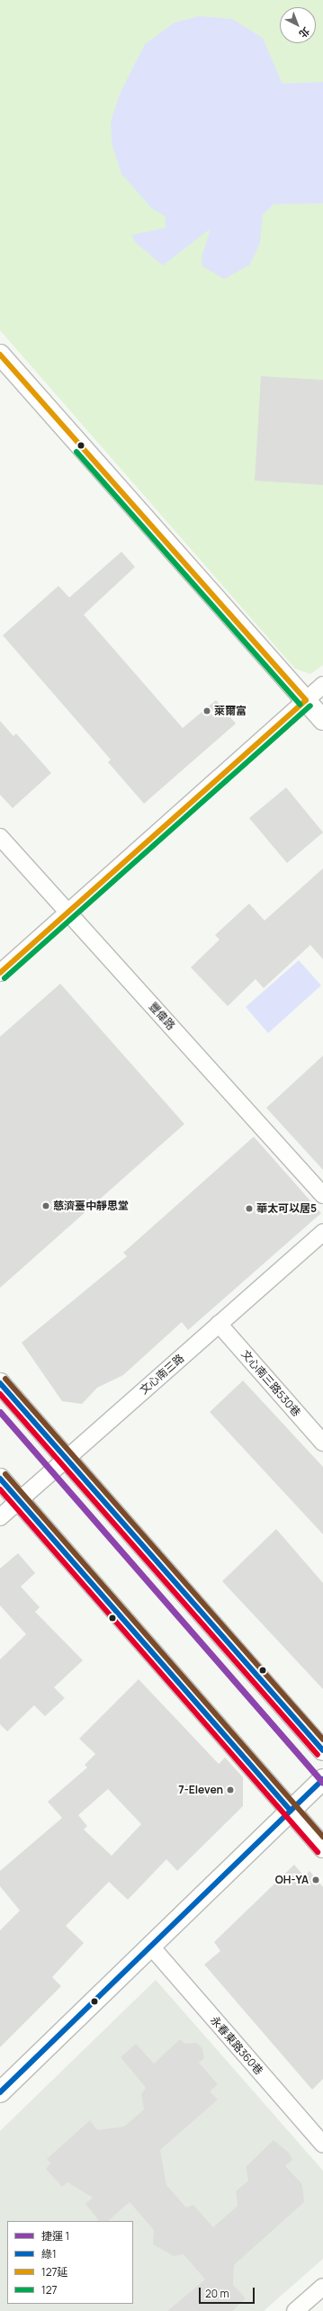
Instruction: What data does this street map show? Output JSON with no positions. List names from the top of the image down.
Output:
{
  "streets": {
    "street": [
      "豐偉路",
      "文心南三路",
      "文心南三路530巷",
      "永春東路360巷"
    ]
  },
  "crossings": [
    ["文心南三路", "文心南三路530巷"]
  ],
  "places": [
    "萊爾富",
    "慈濟臺中靜思堂",
    "華太可以居5",
    "7-Eleven",
    "OH-YA"
  ],
  "lines": [
    "transit line 127延",
    "transit line 127",
    "transit line 綠1",
    "metro line 1"
  ],
  "legend": [
    "捷運 1",
    "綠1",
    "127延",
    "127"
  ],
  "scale_bar": "20 m",
  "north": "bottom right"
}
